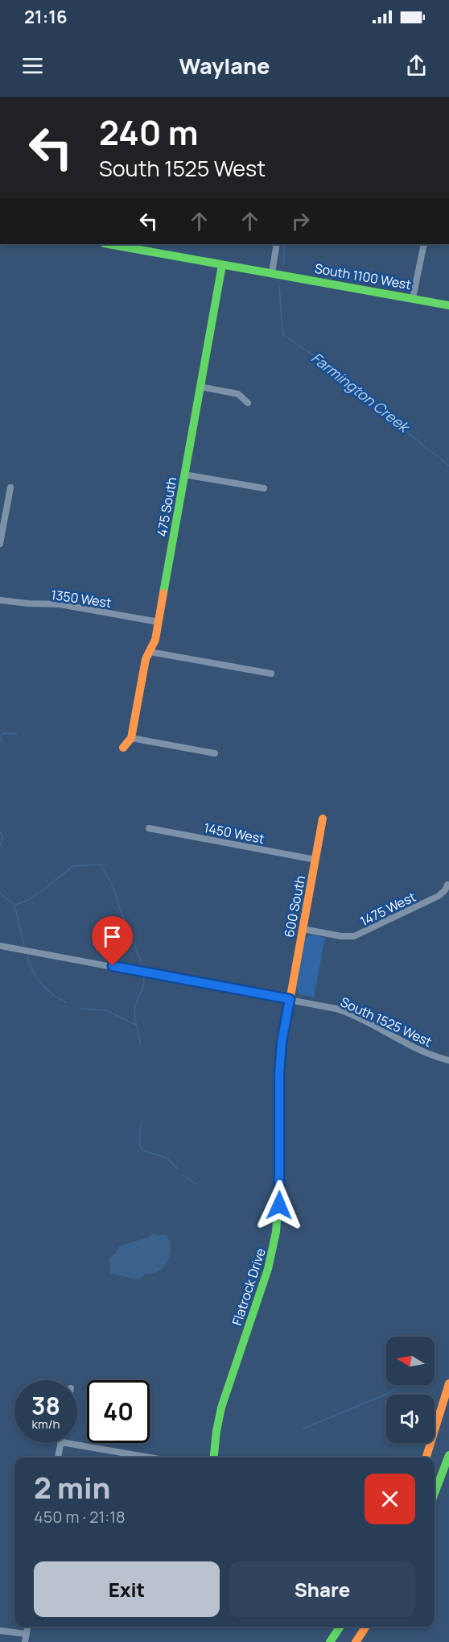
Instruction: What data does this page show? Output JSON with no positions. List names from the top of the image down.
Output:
{
  "streets": {
    "main road": [
      "South 1100 West",
      "475 South",
      "600 South",
      "Flatrock Drive"
    ],
    "street": [
      "1350 West",
      "1450 West",
      "1475 West",
      "South 1525 West"
    ]
  },
  "crossings": [
    ["South 1100 West", "475 South"],
    ["475 South", "1350 West"],
    ["1450 West", "600 South"],
    ["600 South", "1475 West"],
    ["600 South", "South 1525 West"],
    ["600 South", "Flatrock Drive"],
    ["South 1525 West", "Flatrock Drive"]
  ],
  "water": ["Farmington Creek"],
  "north": "left",
  "page": {
    "status": "21:16",
    "header": "Waylane",
    "turn": ["240 m", "South 1525 West"],
    "speed": "38 km/h",
    "limit": "40",
    "heading": ["2 min", "450 m · 21:18"],
    "buttons": ["Exit", "Share"]
  }
}
